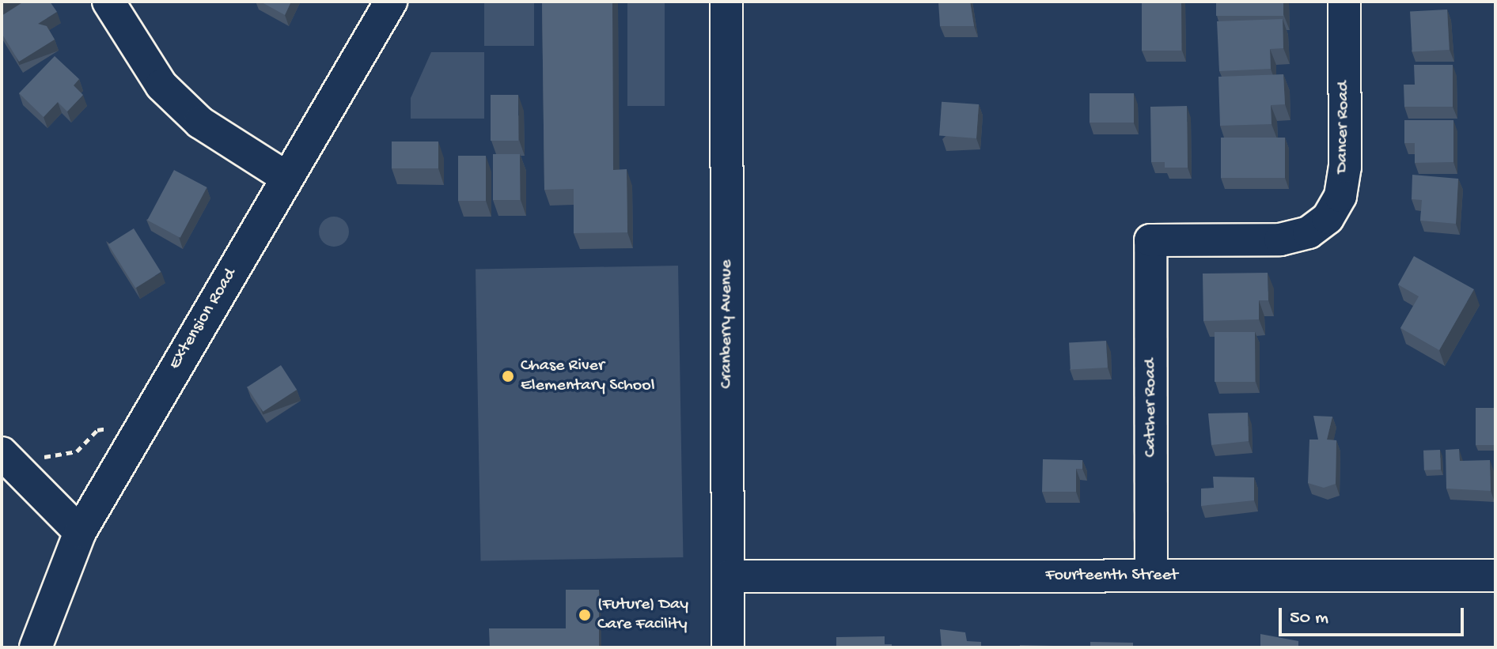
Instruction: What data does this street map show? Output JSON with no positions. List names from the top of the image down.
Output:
{
  "streets": {
    "street": [
      "Dancer Road",
      "Extension Road",
      "Cranberry Avenue",
      "Catcher Road",
      "Fourteenth Street"
    ]
  },
  "crossings": [
    ["Dancer Road", "Catcher Road"],
    ["Cranberry Avenue", "Fourteenth Street"],
    ["Catcher Road", "Fourteenth Street"]
  ],
  "places": ["Chase River Elementary School", "(Future) Day Care Facility"],
  "scale_bar": "50 m"
}
